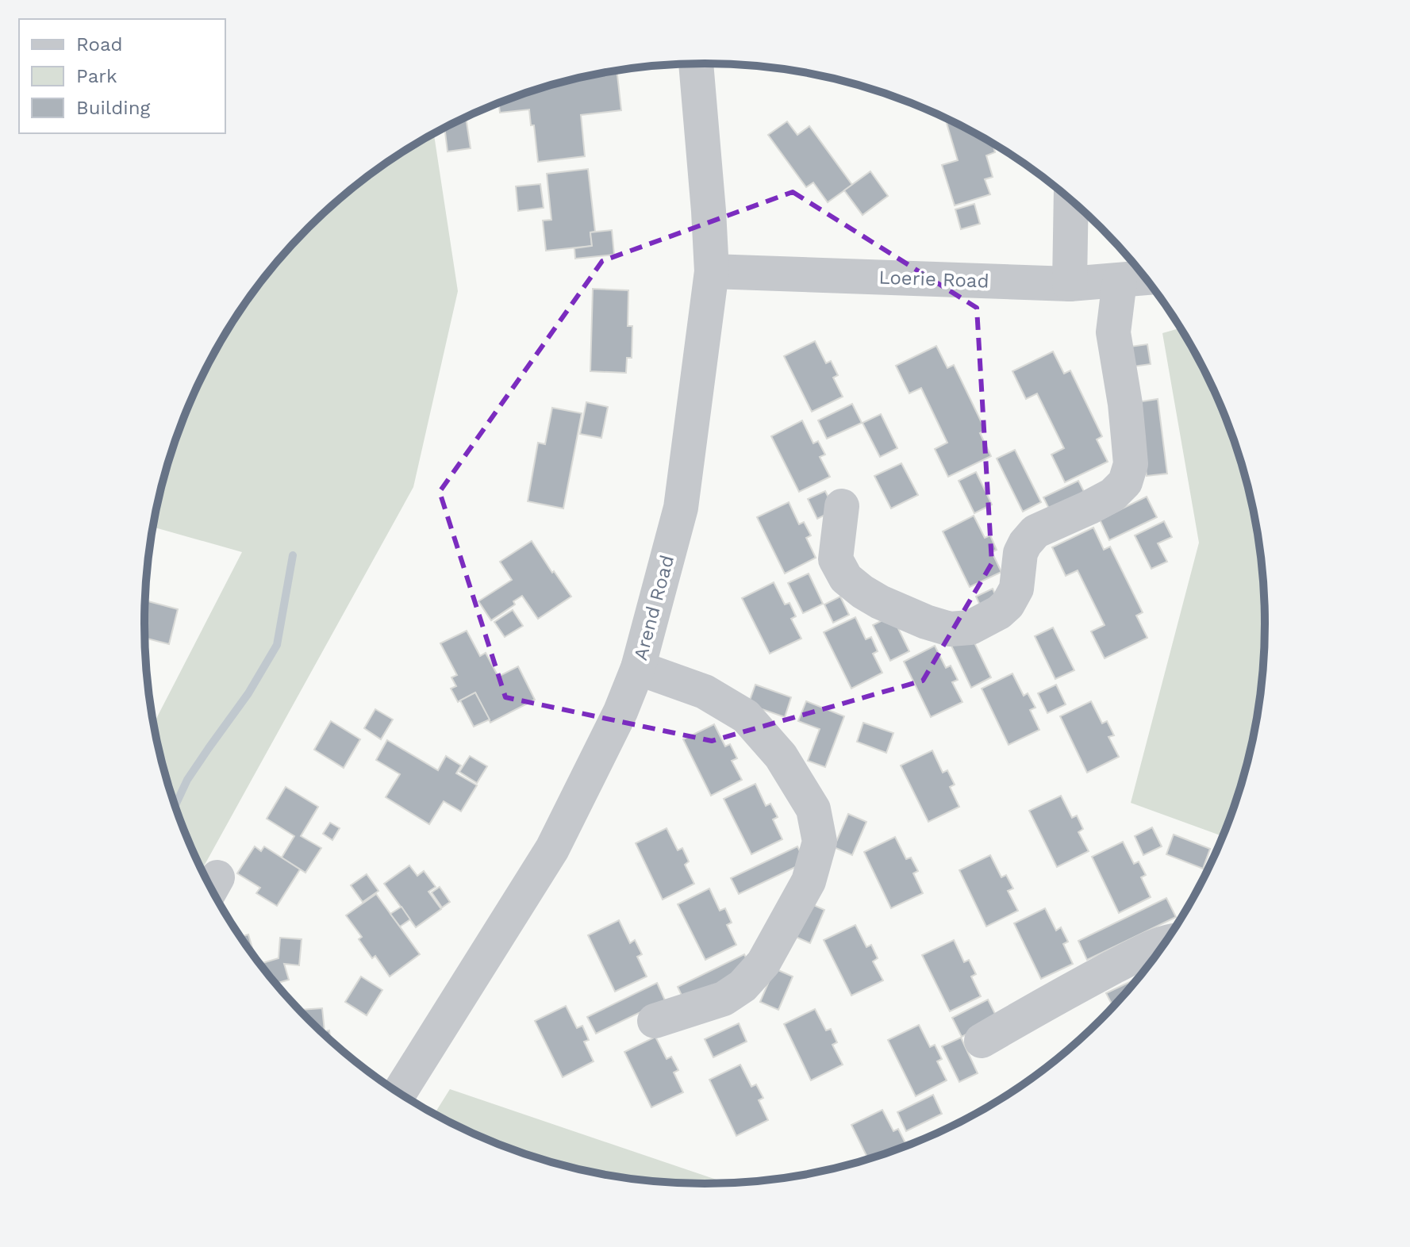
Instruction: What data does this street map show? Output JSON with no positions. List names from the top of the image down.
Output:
{
  "streets": {
    "street": ["Loerie Road", "Arend Road"]
  },
  "crossings": [
    ["Loerie Road", "Arend Road"]
  ],
  "legend": ["Road", "Park", "Building"]
}
